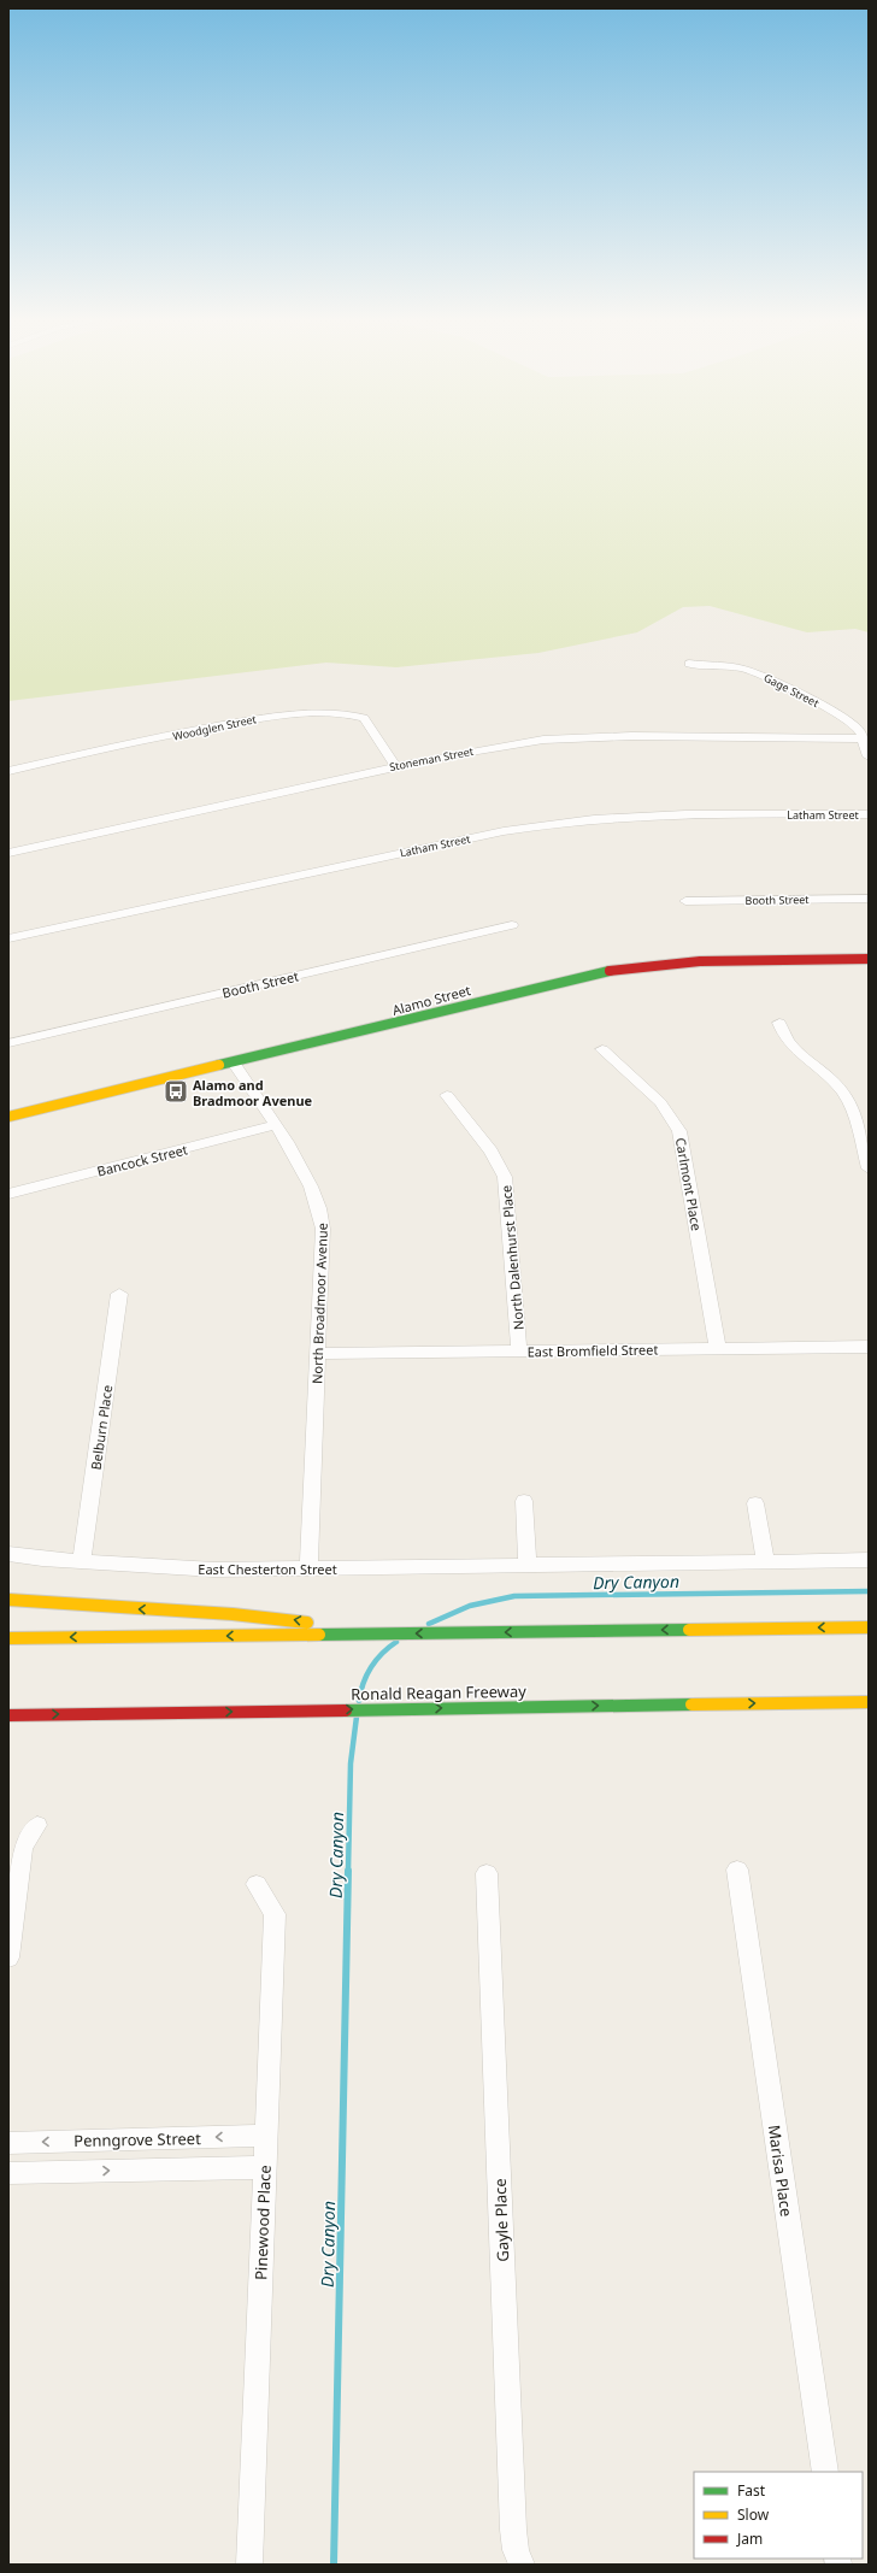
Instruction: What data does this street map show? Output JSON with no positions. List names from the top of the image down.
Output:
{
  "streets": {
    "main road": ["Alamo Street", "Ronald Reagan Freeway"],
    "street": [
      "Gage Street",
      "Woodglen Street",
      "Stoneman Street",
      "Latham Street",
      "Booth Street",
      "Bancock Street",
      "Carlmont Place",
      "North Dalenhurst Place",
      "North Broadmoor Avenue",
      "East Bromfield Street",
      "Belburn Place",
      "East Chesterton Street",
      "Penngrove Street",
      "Marisa Place",
      "Gayle Place",
      "Pinewood Place"
    ]
  },
  "crossings": [
    ["Gage Street", "Stoneman Street"],
    ["Woodglen Street", "Stoneman Street"],
    ["Alamo Street", "North Broadmoor Avenue"],
    ["Bancock Street", "North Broadmoor Avenue"],
    ["Carlmont Place", "East Bromfield Street"],
    ["North Dalenhurst Place", "East Bromfield Street"],
    ["North Broadmoor Avenue", "East Bromfield Street"],
    ["North Broadmoor Avenue", "East Chesterton Street"],
    ["Belburn Place", "East Chesterton Street"],
    ["Penngrove Street", "Pinewood Place"]
  ],
  "water": ["Dry Canyon"],
  "places": {
    "bus stop": ["Alamo and Bradmoor Avenue"]
  },
  "legend": ["Fast", "Slow", "Jam"]
}
